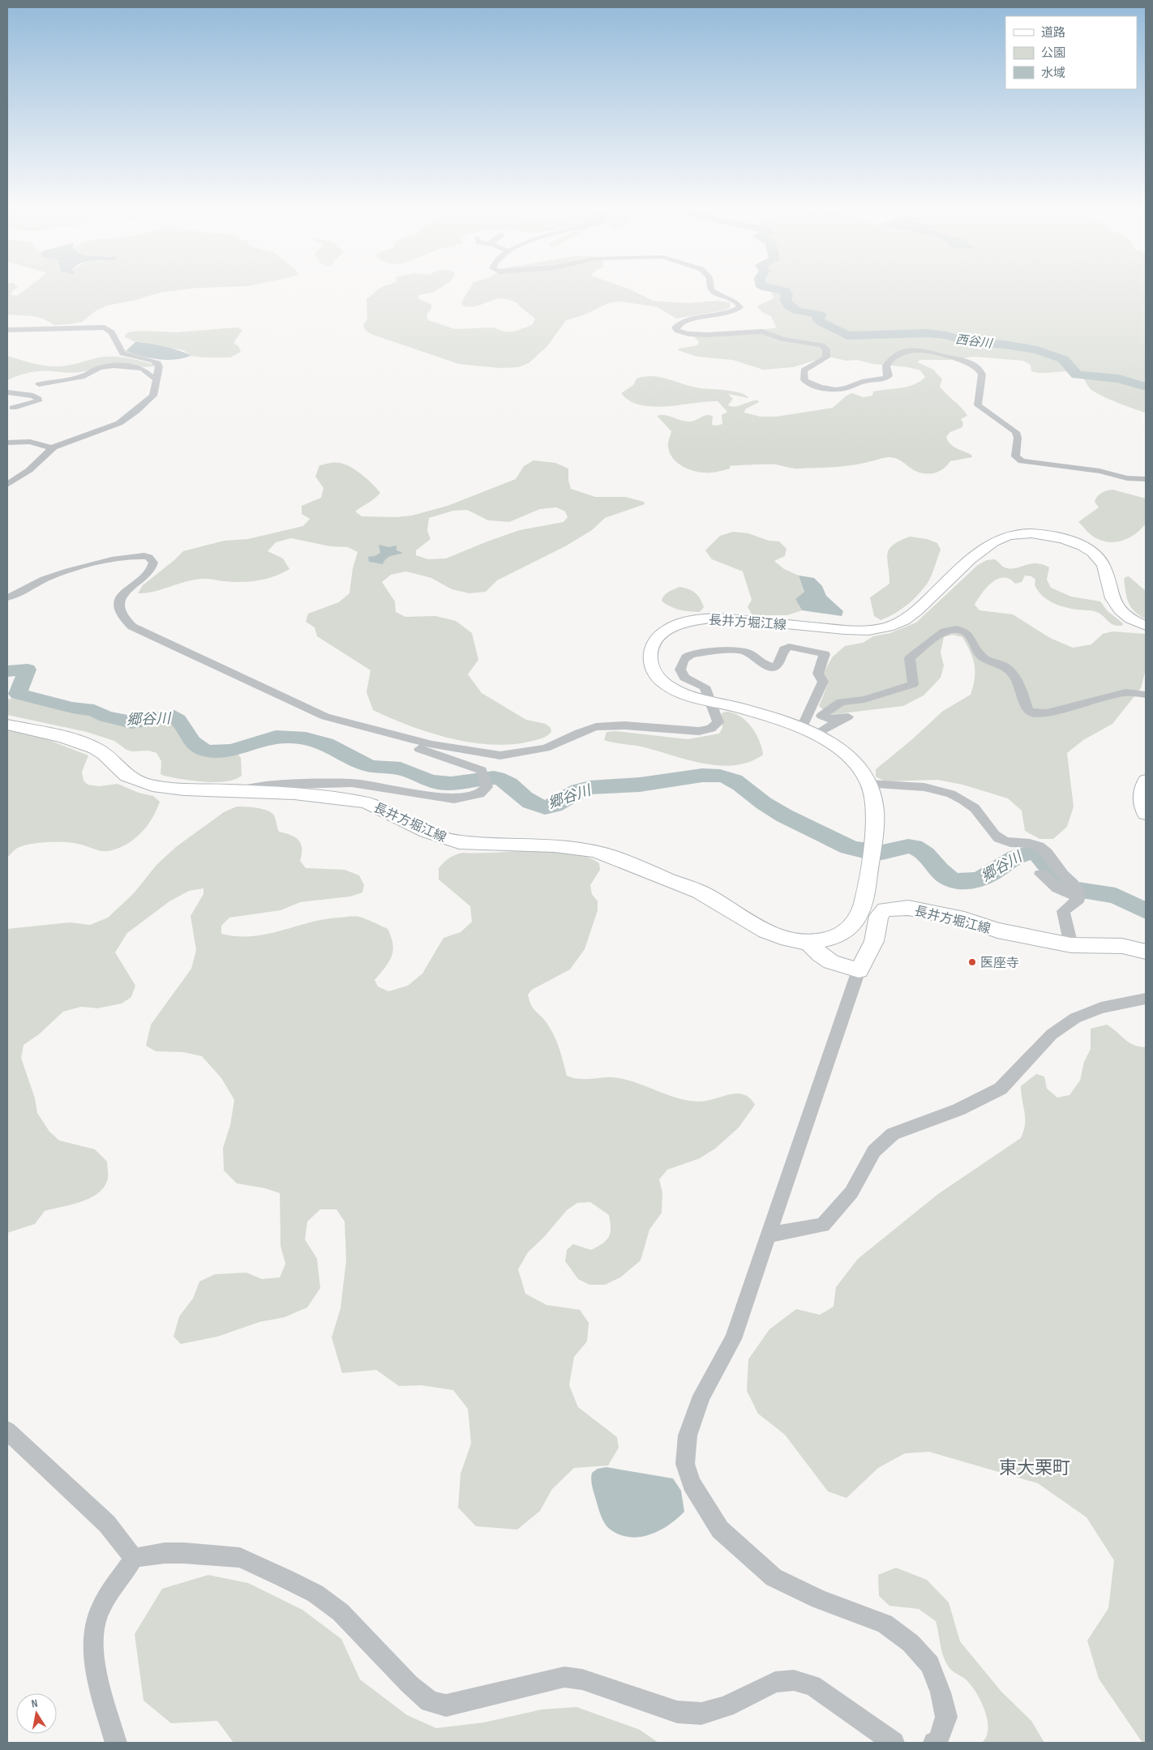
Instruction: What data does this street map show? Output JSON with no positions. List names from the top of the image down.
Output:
{
  "streets": {
    "main road": ["長井方堀江線"]
  },
  "districts": ["東大栗町"],
  "water": ["西谷川", "郷谷川"],
  "places": ["医座寺"],
  "legend": ["道路", "公園", "水域"],
  "north": "top"
}
